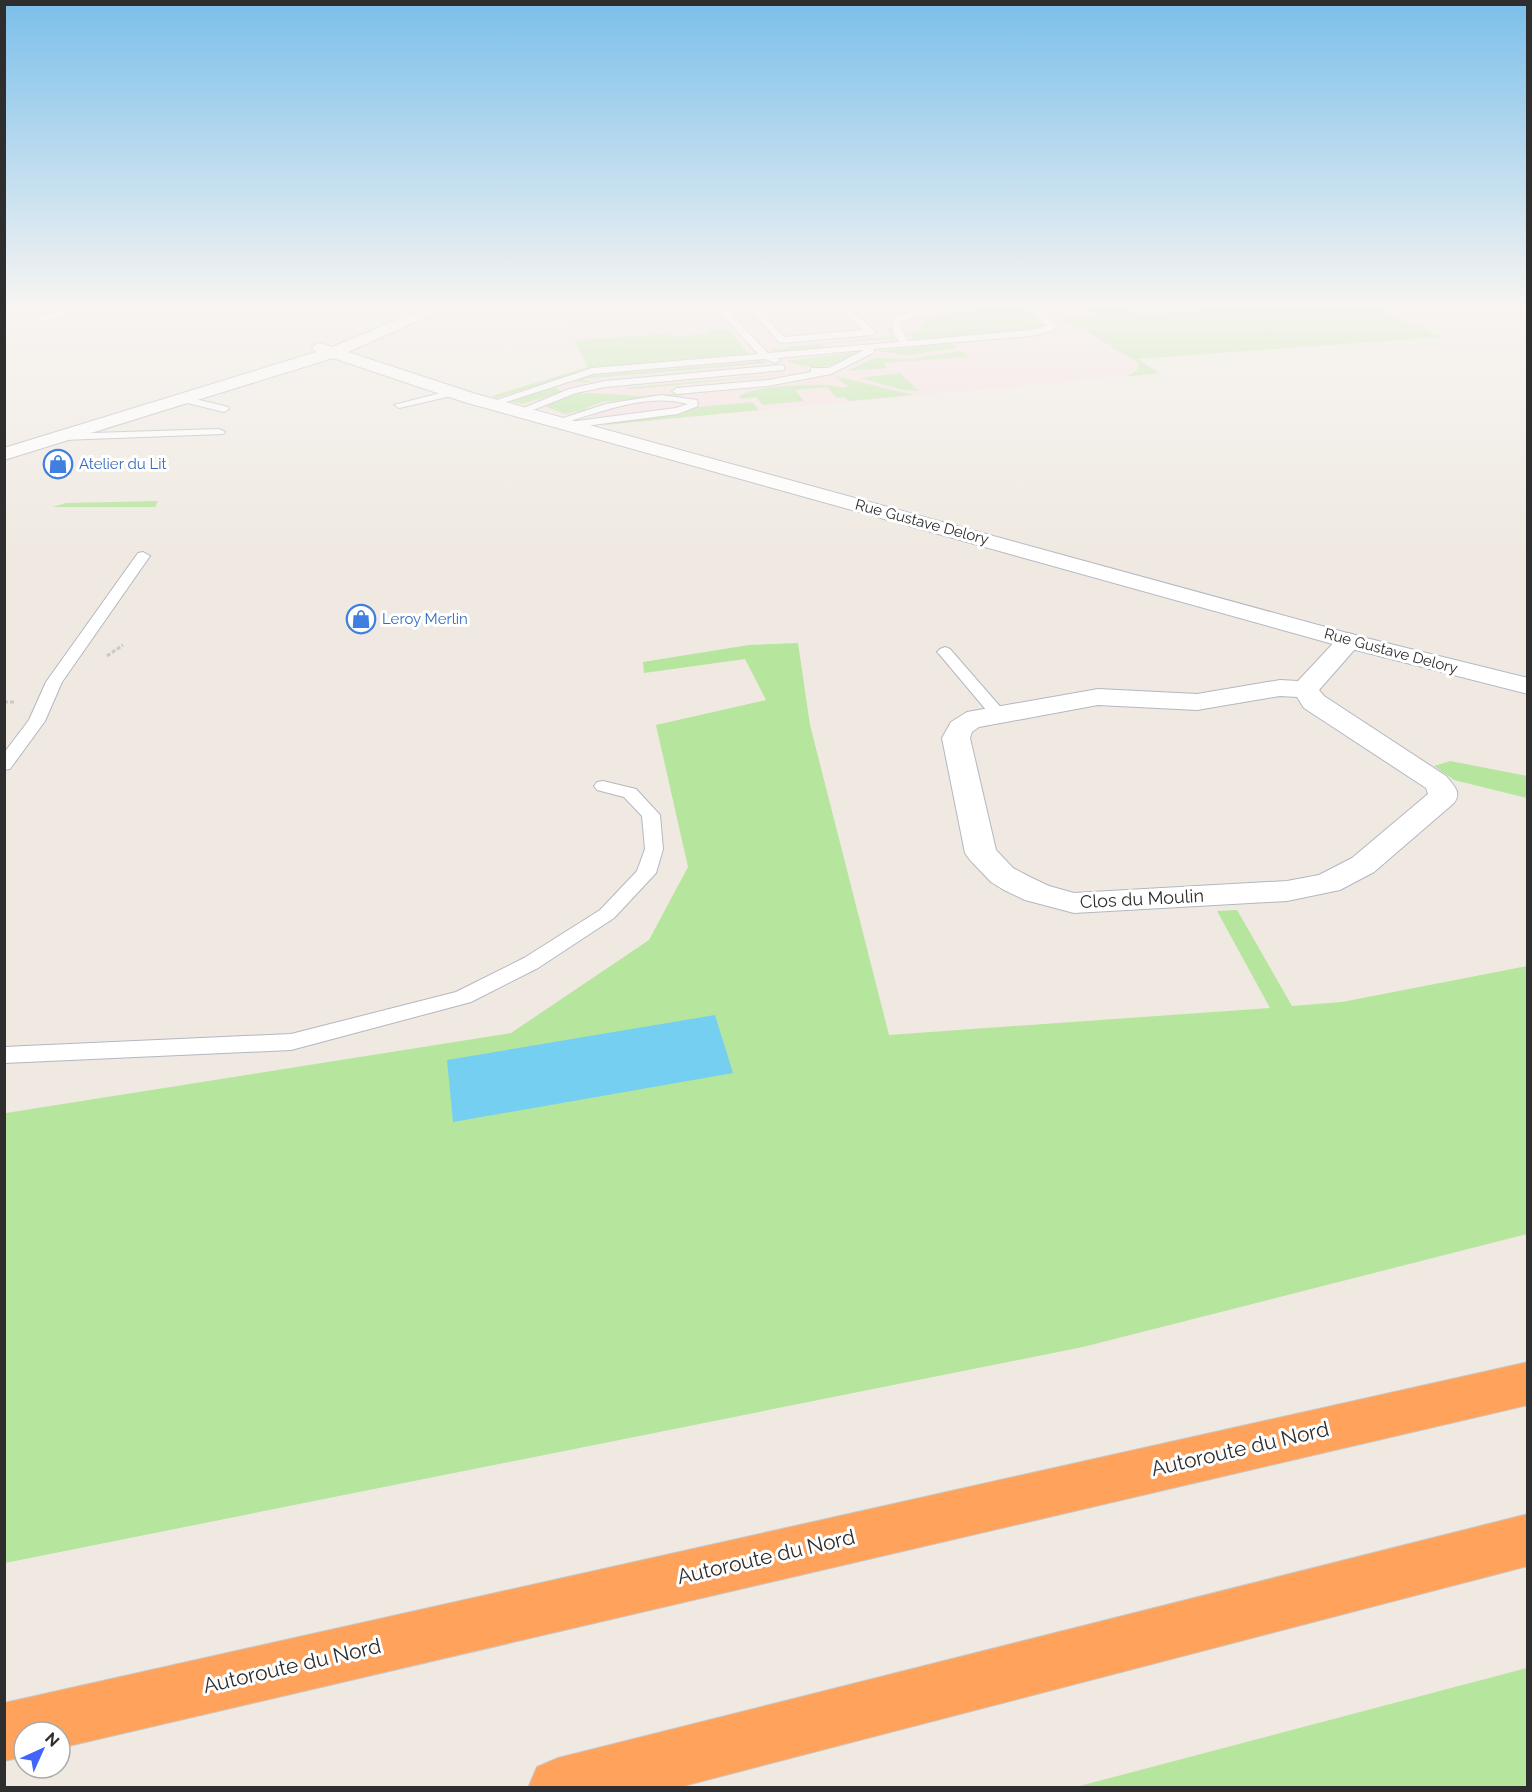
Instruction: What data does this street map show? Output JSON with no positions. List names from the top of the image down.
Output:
{
  "streets": {
    "highway": ["Autoroute du Nord"],
    "street": ["Rue Gustave Delory", "Clos du Moulin"]
  },
  "places": {
    "shop": ["Atelier du Lit", "Leroy Merlin"]
  },
  "north": "top right"
}
